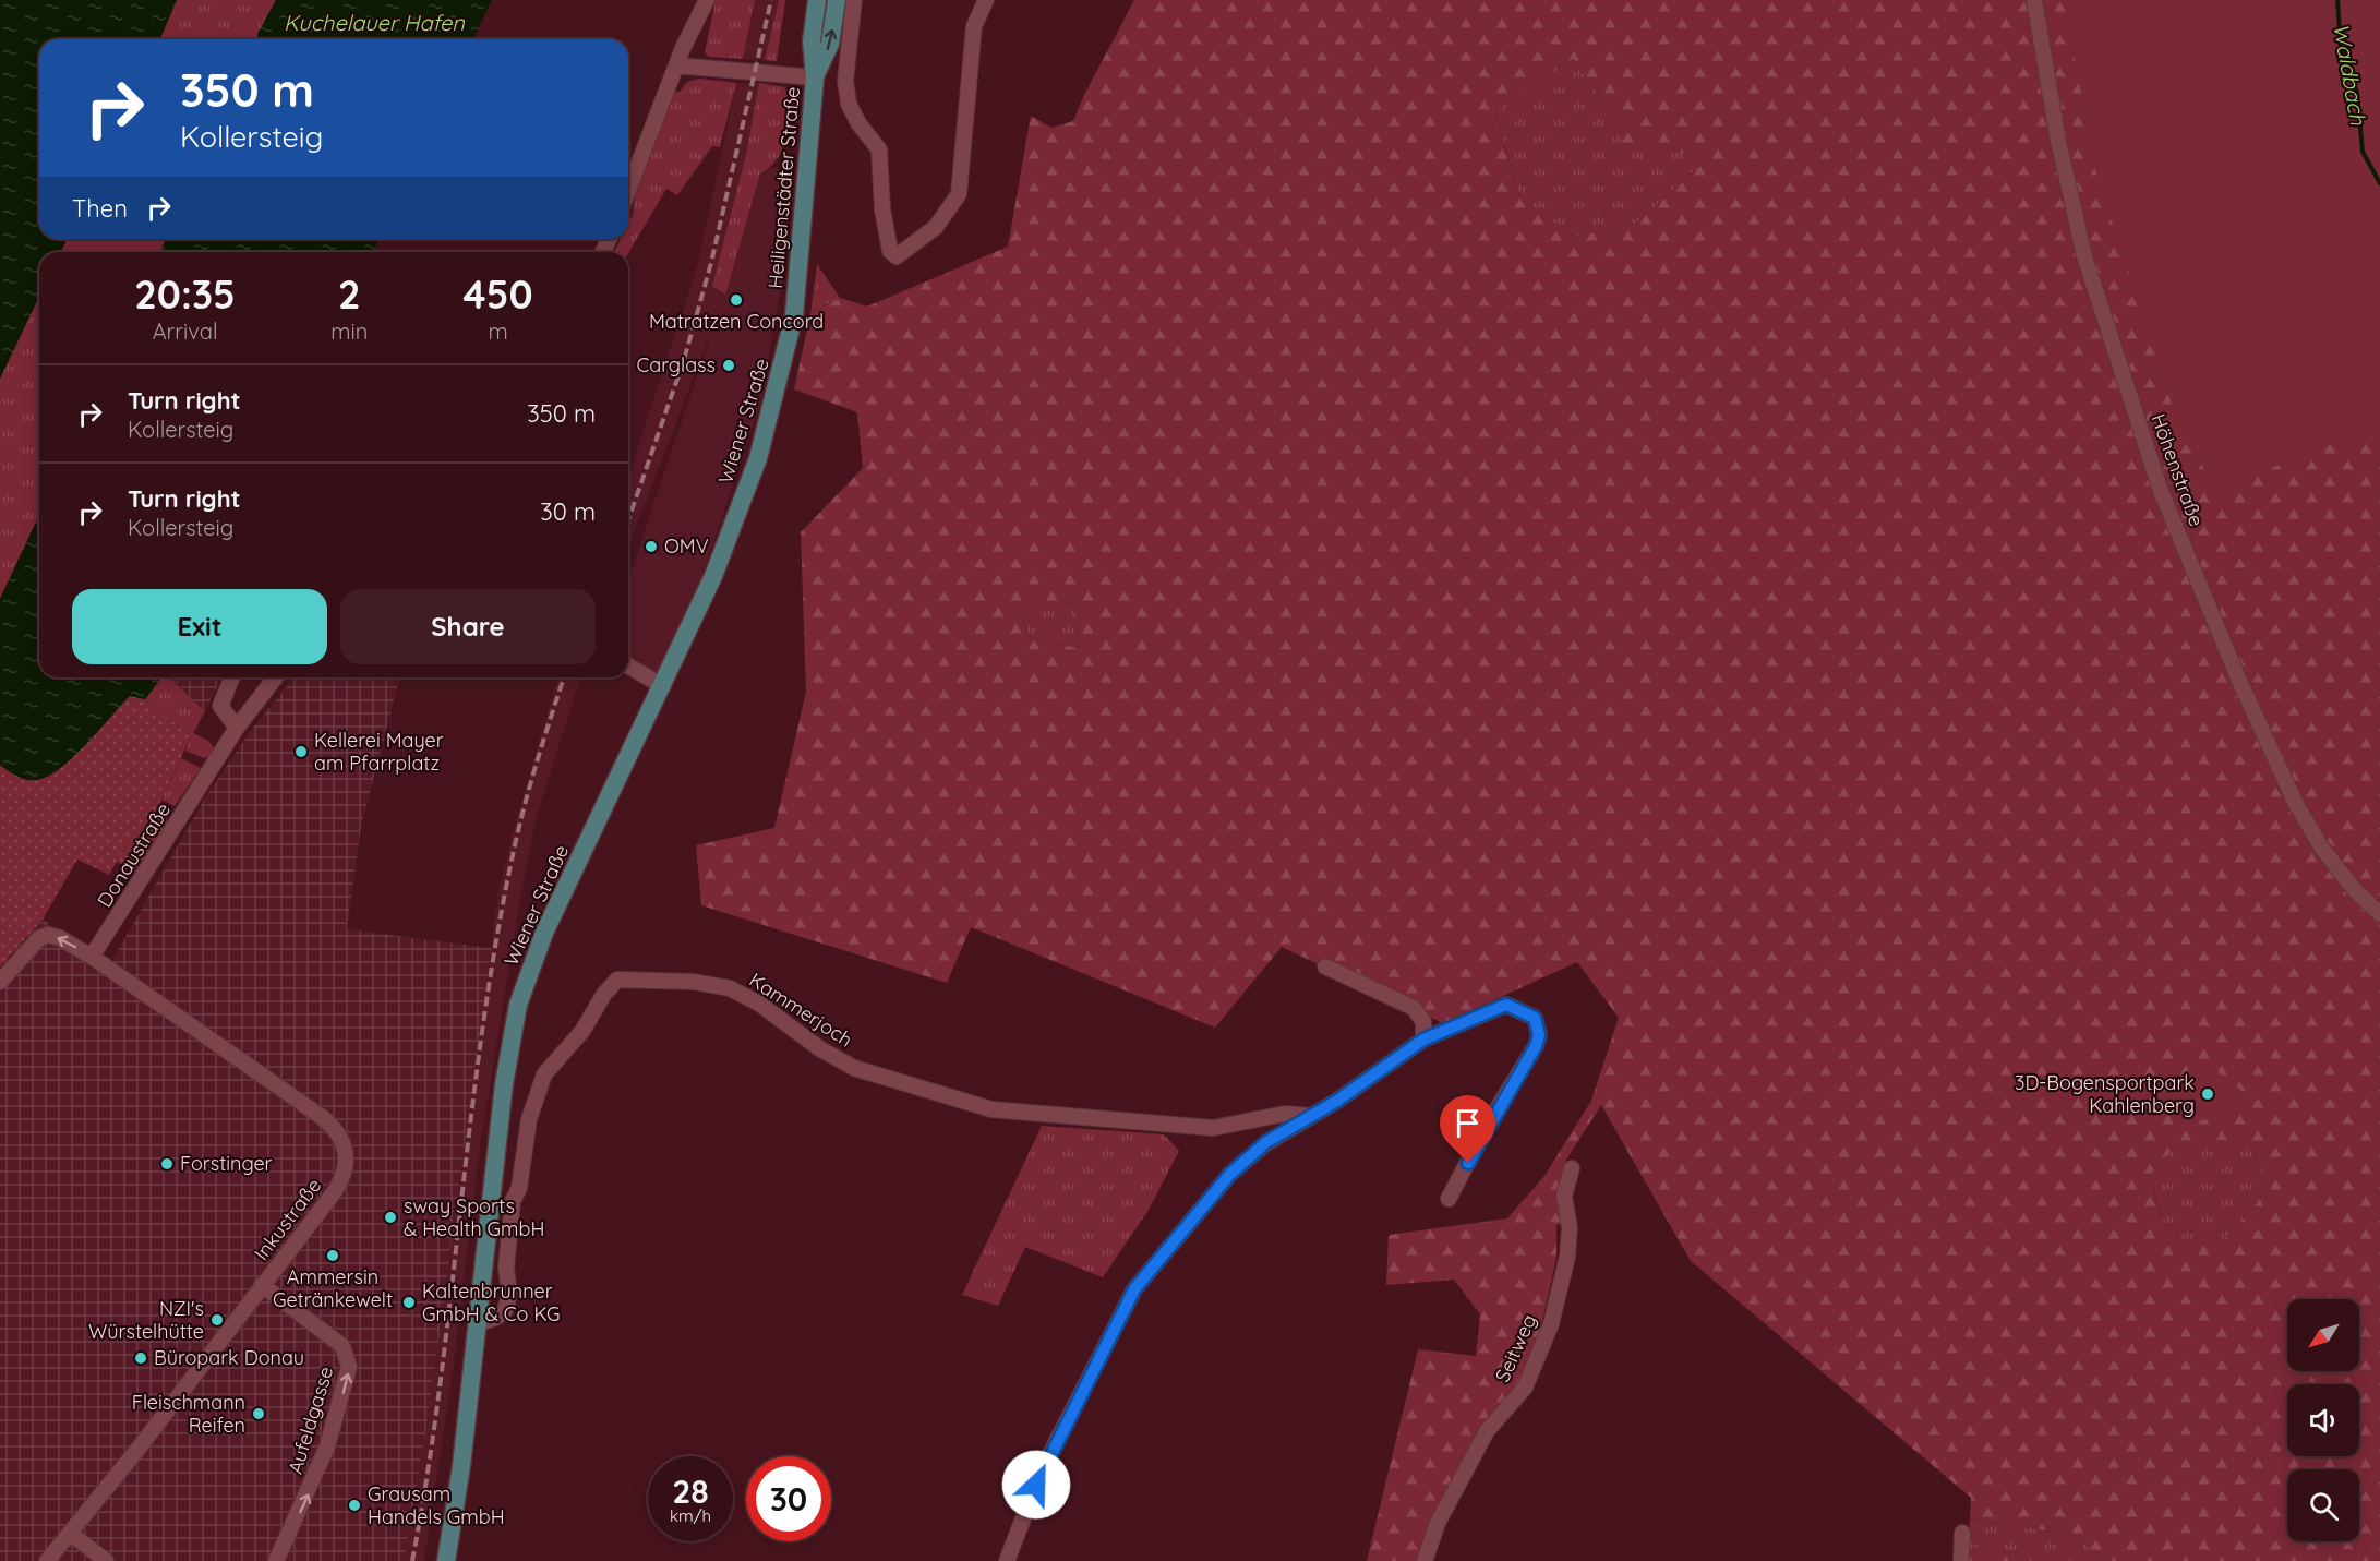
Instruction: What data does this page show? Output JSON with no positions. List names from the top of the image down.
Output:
{
  "streets": {
    "main road": ["Heiligenstädter Straße", "Wiener Straße"],
    "street": [
      "Höhenstraße",
      "Donaustraße",
      "Kammerjoch",
      "Inkustraße",
      "Seitweg",
      "Aufeldgasse"
    ]
  },
  "crossings": [
    ["Heiligenstädter Straße", "Wiener Straße"],
    ["Wiener Straße", "Kammerjoch"],
    ["Donaustraße", "Inkustraße"],
    ["Inkustraße", "Aufeldgasse"]
  ],
  "one_way": ["Aufeldgasse"],
  "water": ["Kuchelauer Hafen", "Waldbach"],
  "places": [
    "Matratzen Concord",
    "Carglass",
    "OMV",
    "Kellerei Mayer am Pfarrplatz",
    "3D-Bogensportpark Kahlenberg",
    "Forstinger",
    "sway Sports & Health GmbH",
    "Ammersin Getränkewelt",
    "Kaltenbrunner GmbH & Co KG",
    "NZI's Würstelhütte",
    "Büropark Donau",
    "Fleischmann Reifen",
    "Grausam Handels GmbH"
  ],
  "north": "bottom left",
  "page": {
    "turn": ["350 m", "Kollersteig"],
    "then": "Then",
    "eta": [
      "20:35",
      "Arrival",
      "2",
      "min",
      "450",
      "m"
    ],
    "list": [
      {
        "name": "Turn right",
        "note": "Kollersteig",
        "value": "350 m"
      },
      {
        "name": "Turn right",
        "note": "Kollersteig",
        "value": "30 m"
      }
    ],
    "buttons": ["Exit", "Share"],
    "speed": "28 km/h",
    "limit": "30"
  }
}
